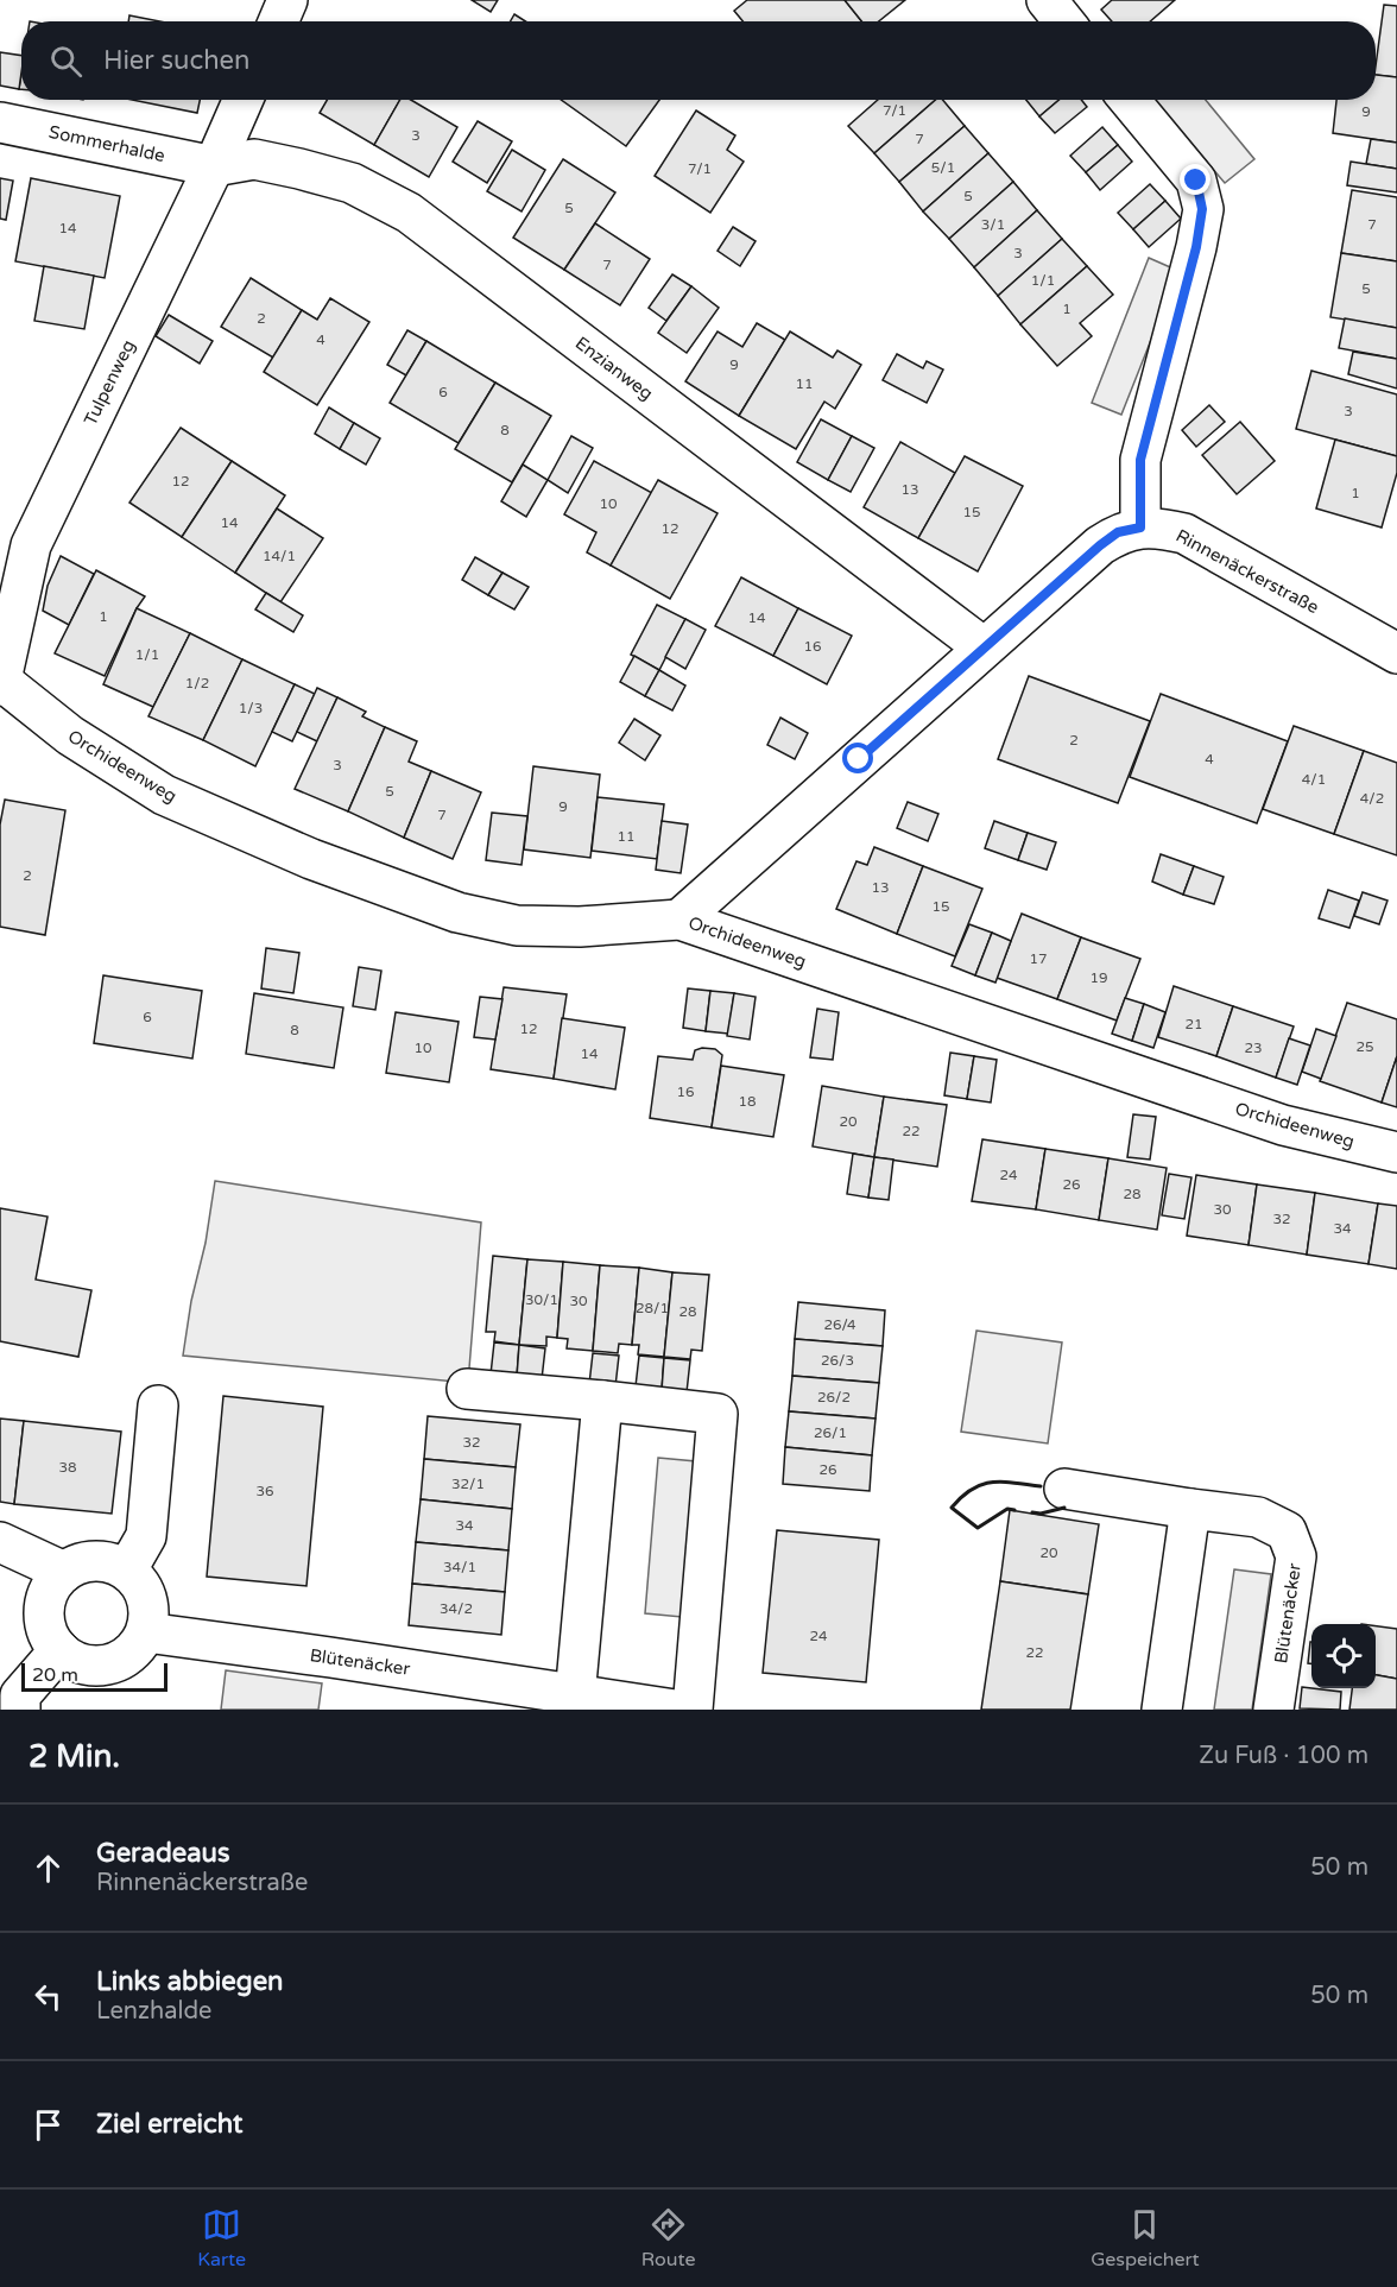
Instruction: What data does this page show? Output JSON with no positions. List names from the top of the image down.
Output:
{
  "streets": {
    "street": [
      "Sommerhalde",
      "Enzianweg",
      "Tulpenweg",
      "Rinnenäckerstraße",
      "Orchideenweg",
      "Blütenäcker"
    ]
  },
  "crossings": [
    ["Sommerhalde", "Enzianweg"],
    ["Sommerhalde", "Tulpenweg"],
    ["Enzianweg", "Tulpenweg"],
    ["Enzianweg", "Rinnenäckerstraße"],
    ["Tulpenweg", "Orchideenweg"],
    ["Rinnenäckerstraße", "Orchideenweg"]
  ],
  "house_numbers": [
    "7/1",
    "9",
    "3",
    "7",
    "5/1",
    "7/1",
    "5",
    "5",
    "3/1",
    "7",
    "14",
    "3",
    "7",
    "1/1",
    "5",
    "1",
    "2",
    "4",
    "9",
    "11",
    "6",
    "3",
    "8",
    "12",
    "13",
    "1",
    "10",
    "15",
    "14",
    "12",
    "14/1",
    "1",
    "14",
    "16",
    "1/1",
    "1/2",
    "1/3",
    "2",
    "4",
    "3",
    "4/1",
    "5",
    "4/2",
    "9",
    "7",
    "11",
    "2",
    "13",
    "15",
    "17",
    "19",
    "6",
    "21",
    "12",
    "8",
    "25",
    "10",
    "23",
    "14",
    "16",
    "18",
    "20",
    "22",
    "24",
    "26",
    "28",
    "30",
    "32",
    "34",
    "30/1",
    "30",
    "28/1",
    "28",
    "26/4",
    "26/3",
    "26/2",
    "26/1",
    "32",
    "38",
    "26",
    "32/1",
    "36",
    "34",
    "20",
    "34/1",
    "34/2",
    "24",
    "22"
  ],
  "scale_bar": "20 m",
  "page": {
    "search": "Hier suchen",
    "scale": "20 m",
    "heading": ["2 Min.", "Zu Fuß · 100 m"],
    "list": [
      ["Geradeaus", "Rinnenäckerstraße", "50 m"],
      ["Links abbiegen", "Lenzhalde", "50 m"],
      "Ziel erreicht"
    ],
    "nav": ["Karte", "Route", "Gespeichert"]
  }
}
